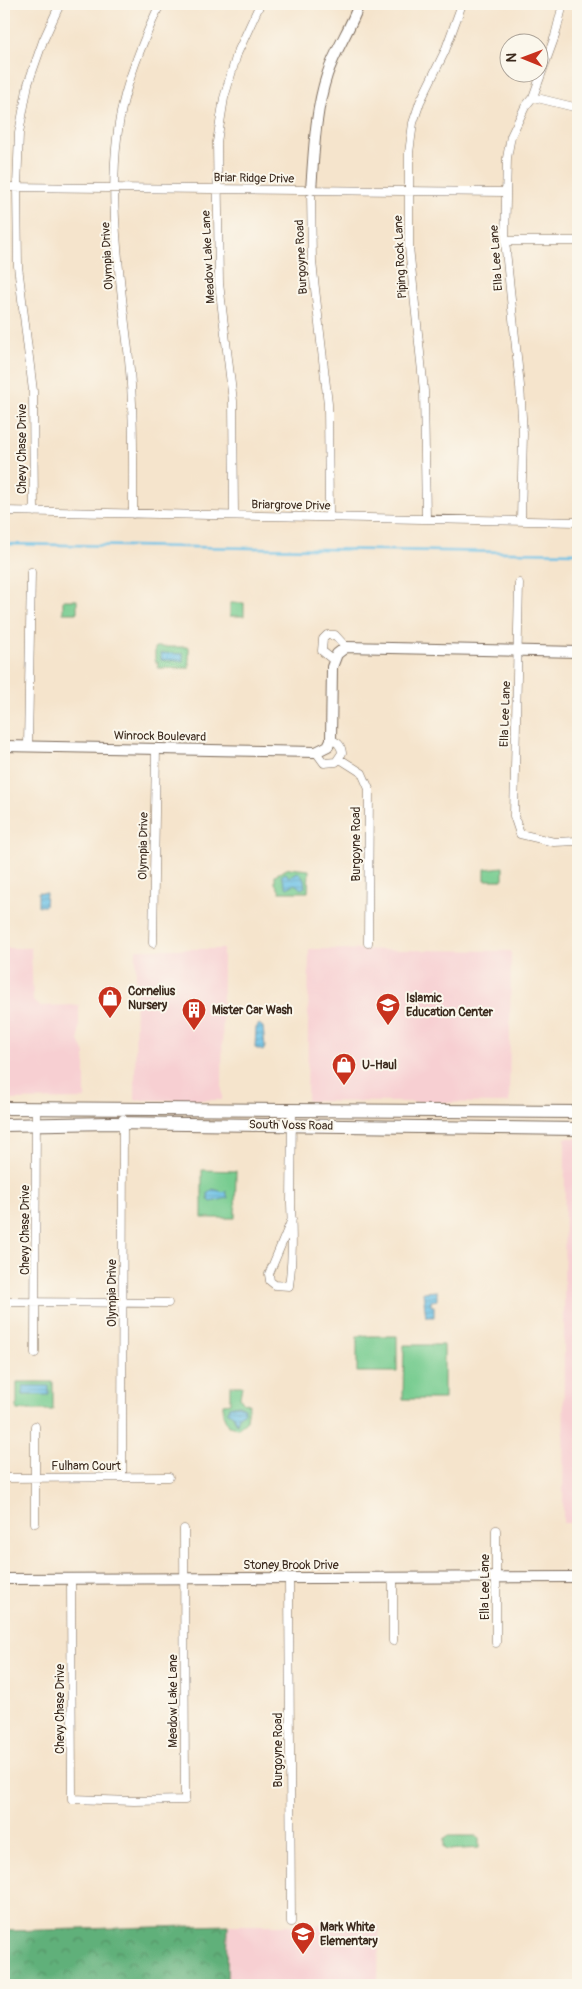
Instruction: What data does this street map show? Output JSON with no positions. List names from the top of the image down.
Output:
{
  "streets": {
    "main road": ["South Voss Road"],
    "street": [
      "Briar Ridge Drive",
      "Olympia Drive",
      "Meadow Lake Lane",
      "Burgoyne Road",
      "Piping Rock Lane",
      "Ella Lee Lane",
      "Chevy Chase Drive",
      "Briargrove Drive",
      "Winrock Boulevard",
      "Fulham Court",
      "Stoney Brook Drive"
    ]
  },
  "crossings": [
    ["Briar Ridge Drive", "Olympia Drive"],
    ["Briar Ridge Drive", "Meadow Lake Lane"],
    ["Briar Ridge Drive", "Burgoyne Road"],
    ["Briar Ridge Drive", "Piping Rock Lane"],
    ["Briar Ridge Drive", "Ella Lee Lane"],
    ["Briar Ridge Drive", "Chevy Chase Drive"],
    ["Olympia Drive", "Briargrove Drive"],
    ["Olympia Drive", "Winrock Boulevard"],
    ["Olympia Drive", "South Voss Road"],
    ["Olympia Drive", "Fulham Court"],
    ["Meadow Lake Lane", "Chevy Chase Drive"],
    ["Meadow Lake Lane", "Briargrove Drive"],
    ["Meadow Lake Lane", "Stoney Brook Drive"],
    ["Burgoyne Road", "Briargrove Drive"],
    ["Burgoyne Road", "Winrock Boulevard"],
    ["Burgoyne Road", "Stoney Brook Drive"],
    ["Piping Rock Lane", "Briargrove Drive"],
    ["Ella Lee Lane", "Briargrove Drive"],
    ["Ella Lee Lane", "Stoney Brook Drive"],
    ["Chevy Chase Drive", "Briargrove Drive"],
    ["Chevy Chase Drive", "South Voss Road"],
    ["Chevy Chase Drive", "Stoney Brook Drive"]
  ],
  "places": {
    "shop": ["Cornelius Nursery", "U-Haul"],
    "school or university": ["Islamic Education Center", "Mark White Elementary"],
    "building": ["Mister Car Wash"]
  },
  "north": "left"
}
